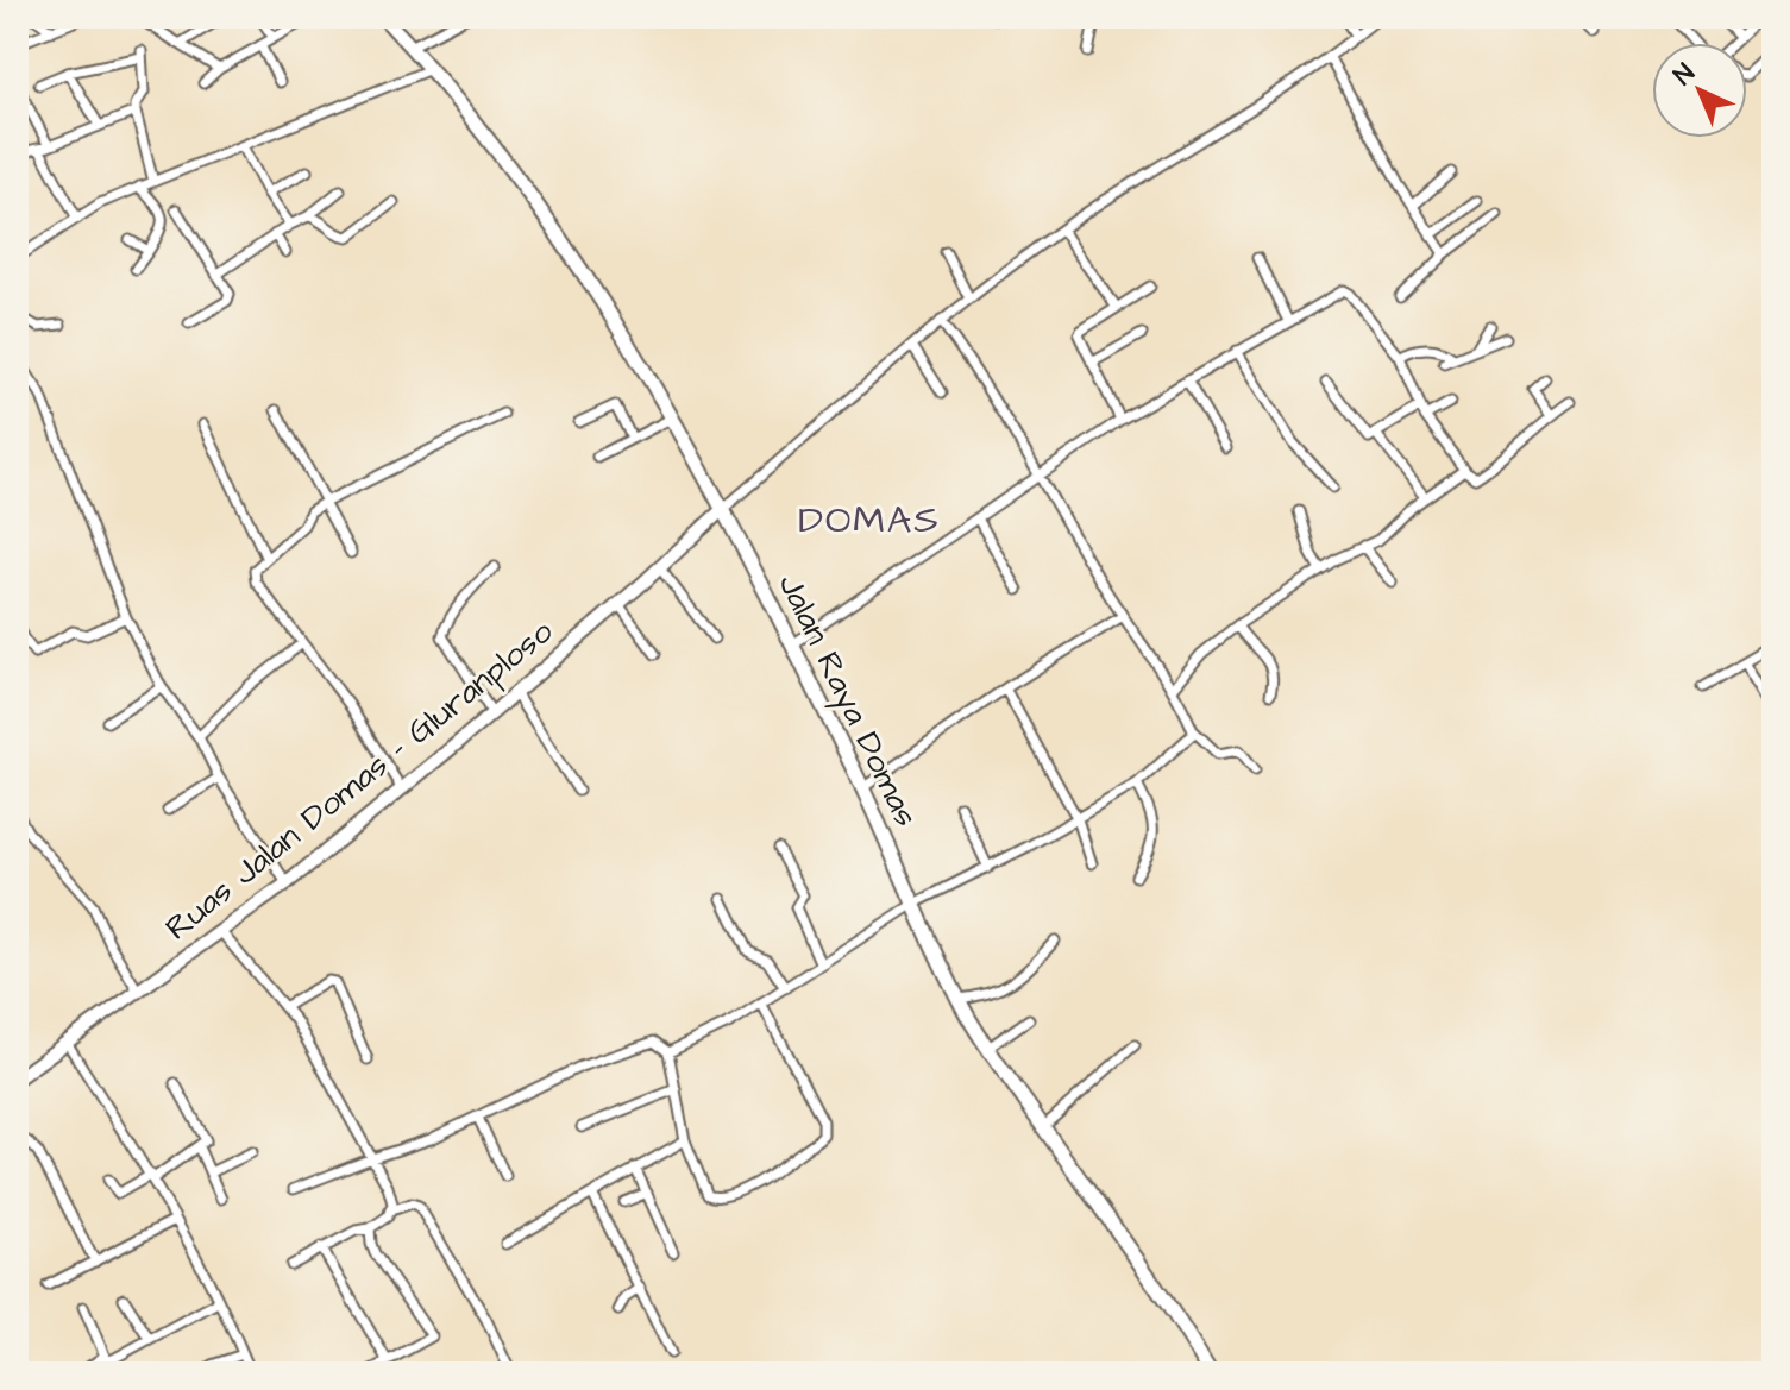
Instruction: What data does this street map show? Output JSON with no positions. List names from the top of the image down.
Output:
{
  "streets": {
    "highway": ["Jalan Raya Domas"],
    "main road": ["Ruas Jalan Domas - Gluranploso"]
  },
  "crossings": [
    ["Jalan Raya Domas", "Ruas Jalan Domas - Gluranploso"]
  ],
  "districts": ["DOMAS"],
  "north": "top left"
}
